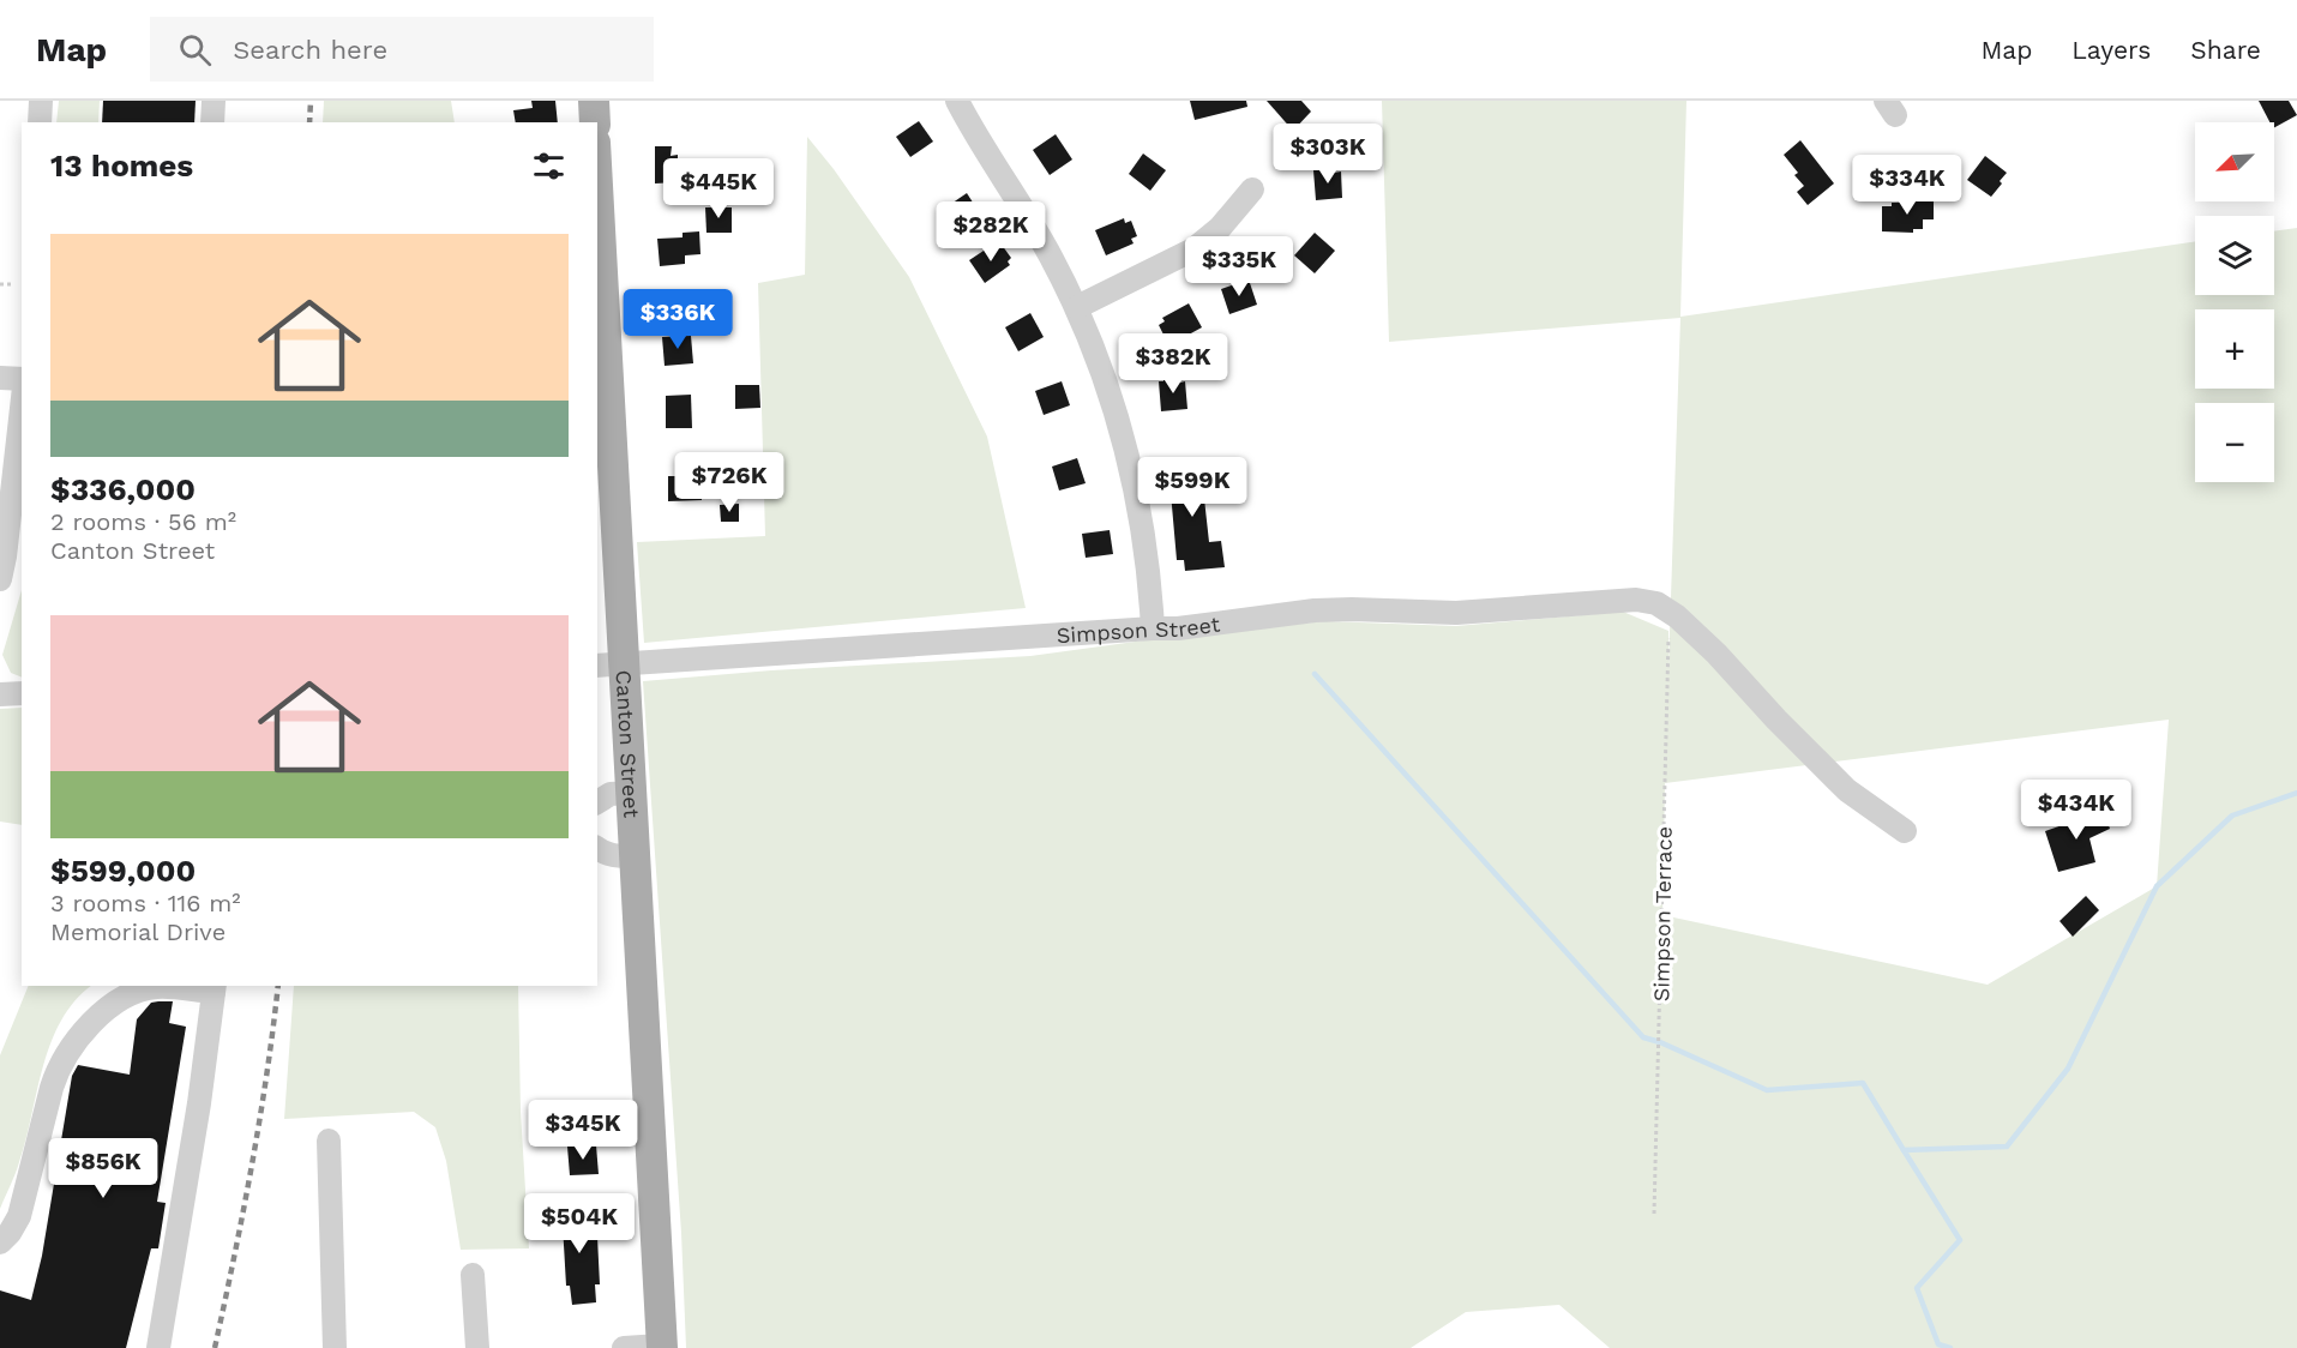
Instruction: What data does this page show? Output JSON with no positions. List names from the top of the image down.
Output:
{
  "streets": {
    "main road": ["Canton Street"],
    "street": ["Simpson Street"],
    "path": ["Simpson Terrace"]
  },
  "crossings": [
    ["Simpson Street", "Canton Street"],
    ["Simpson Street", "Simpson Terrace"]
  ],
  "north": "bottom left",
  "page": {
    "header": "Map",
    "search": "Search here",
    "nav": ["Map", "Layers", "Share"],
    "map_buttons": ["+", "−"],
    "heading": "13 homes",
    "price": [
      "$303K",
      "$334K",
      "$445K",
      "$282K",
      "$335K",
      "$336K",
      "$382K",
      "$726K",
      "$599K",
      "$434K",
      "$345K",
      "$856K",
      "$504K"
    ],
    "list": [
      {
        "name": "$336,000",
        "note": "2 rooms · 56 m² · Canton Street"
      },
      {
        "name": "$599,000",
        "note": "3 rooms · 116 m² · Memorial Drive"
      }
    ]
  }
}
